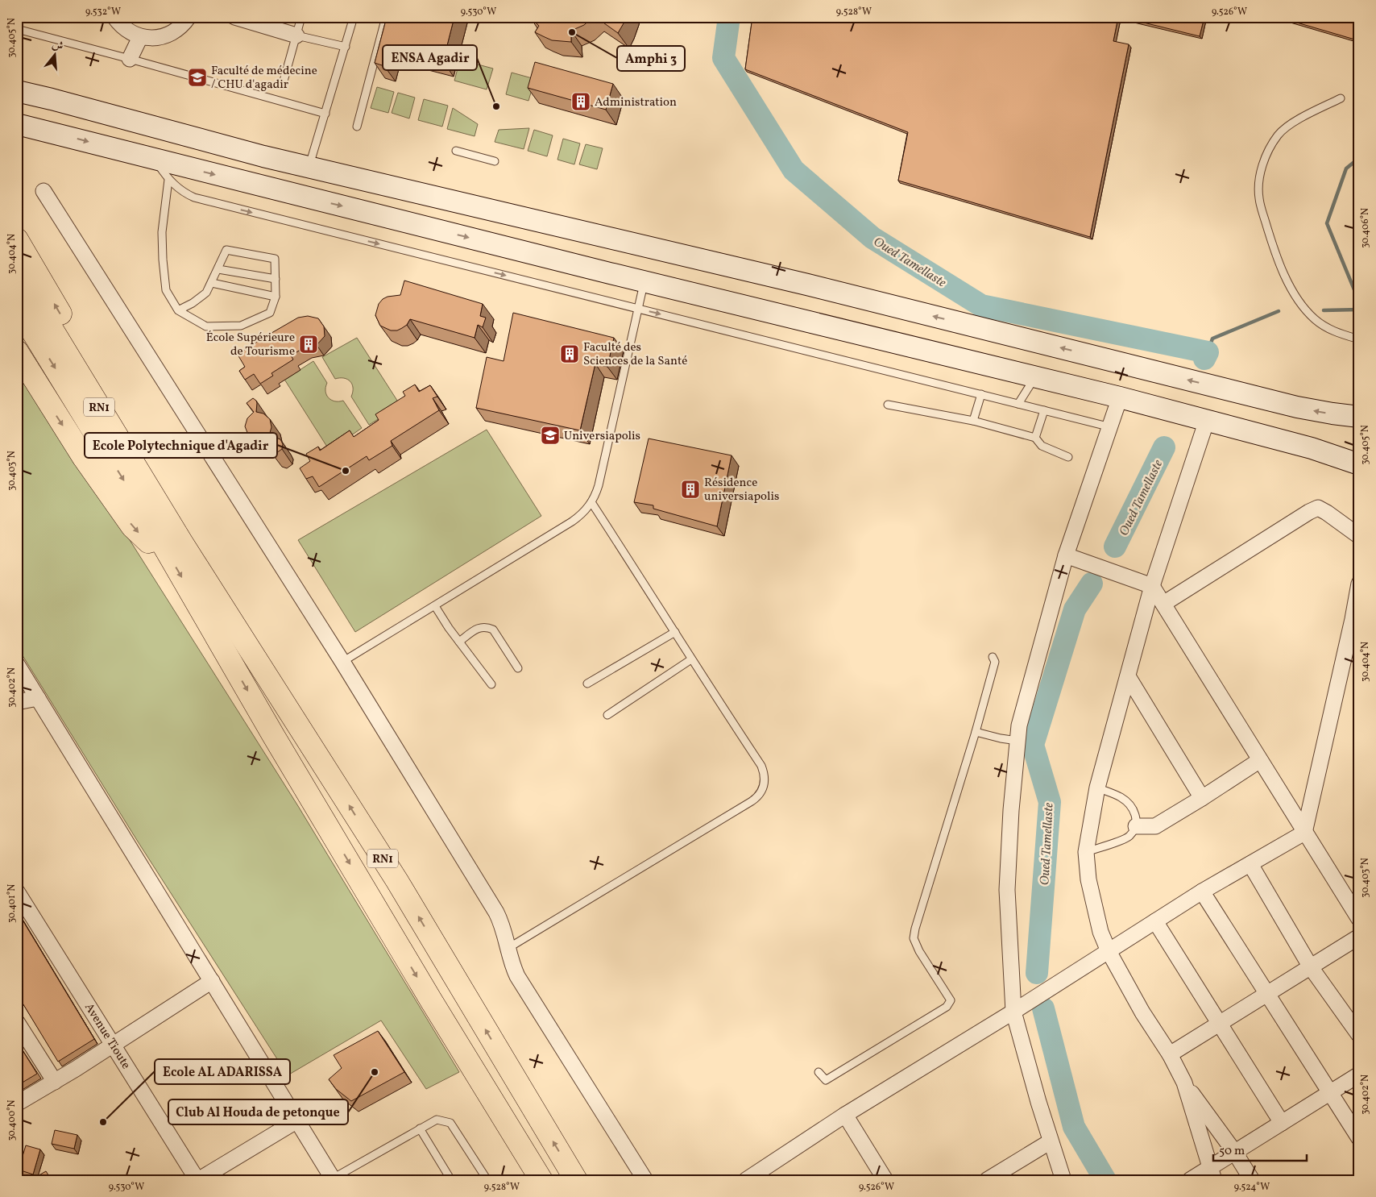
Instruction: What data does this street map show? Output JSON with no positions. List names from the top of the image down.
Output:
{
  "streets": {
    "highway": ["RN1"],
    "street": ["Avenue Tioute"]
  },
  "water": ["Oued Tamellaste"],
  "places": {
    "other": [
      "Amphi 3",
      "ENSA Agadir",
      "Ecole Polytechnique d'Agadir",
      "Club Al Houda de petonque",
      "Ecole AL ADARISSA"
    ],
    "school or university": ["Faculté de médecine / CHU d'agadir", "Universiapolis"],
    "building": [
      "Administration",
      "École Supérieure de Tourisme",
      "Faculté des Sciences de la Santé",
      "Résidence universiapolis"
    ]
  },
  "scale_bar": "50 m",
  "north": "top",
  "coordinates": [
    "9.532°W",
    "9.530°W",
    "9.528°W",
    "9.526°W",
    "30.405°N",
    "30.406°N",
    "30.404°N",
    "30.403°N",
    "30.402°N",
    "30.401°N",
    "30.400°N",
    "9.524°W"
  ]
}
